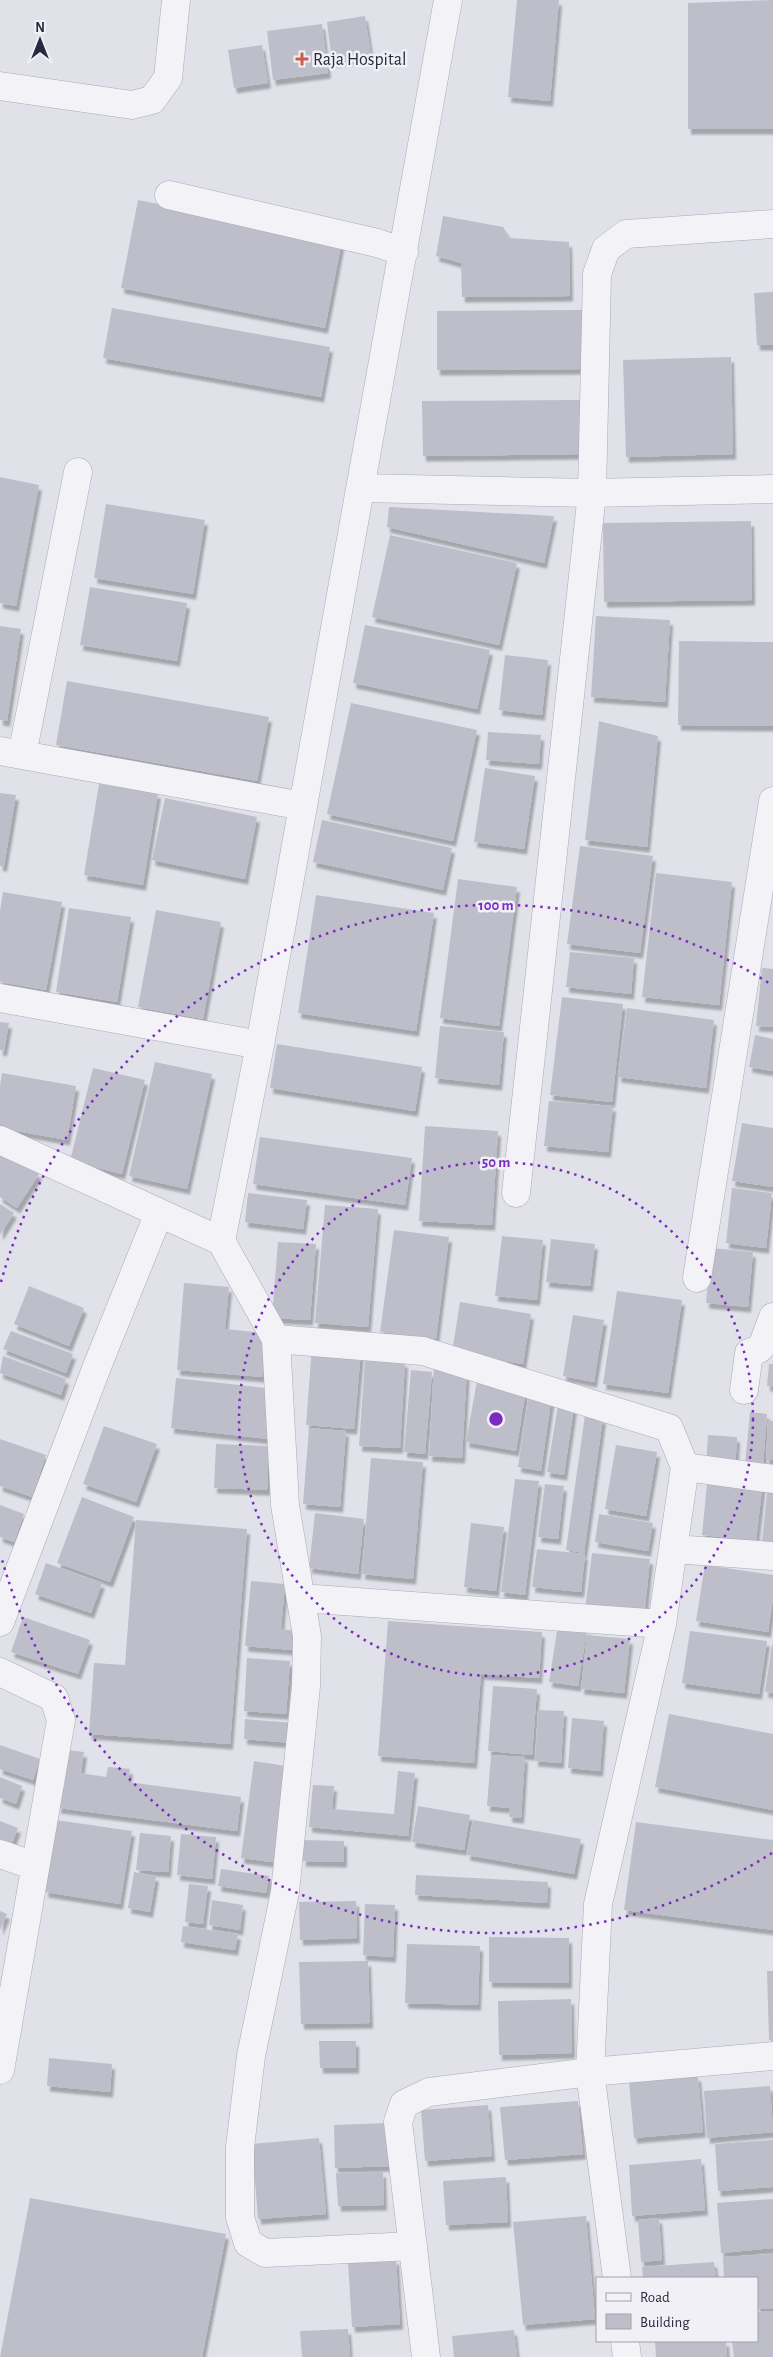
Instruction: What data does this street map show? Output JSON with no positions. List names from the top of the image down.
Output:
{
  "places": {
    "health": ["Raja Hospital"]
  },
  "legend": ["Road", "Building"],
  "north": "top",
  "rings": ["100 m", "50 m"]
}
